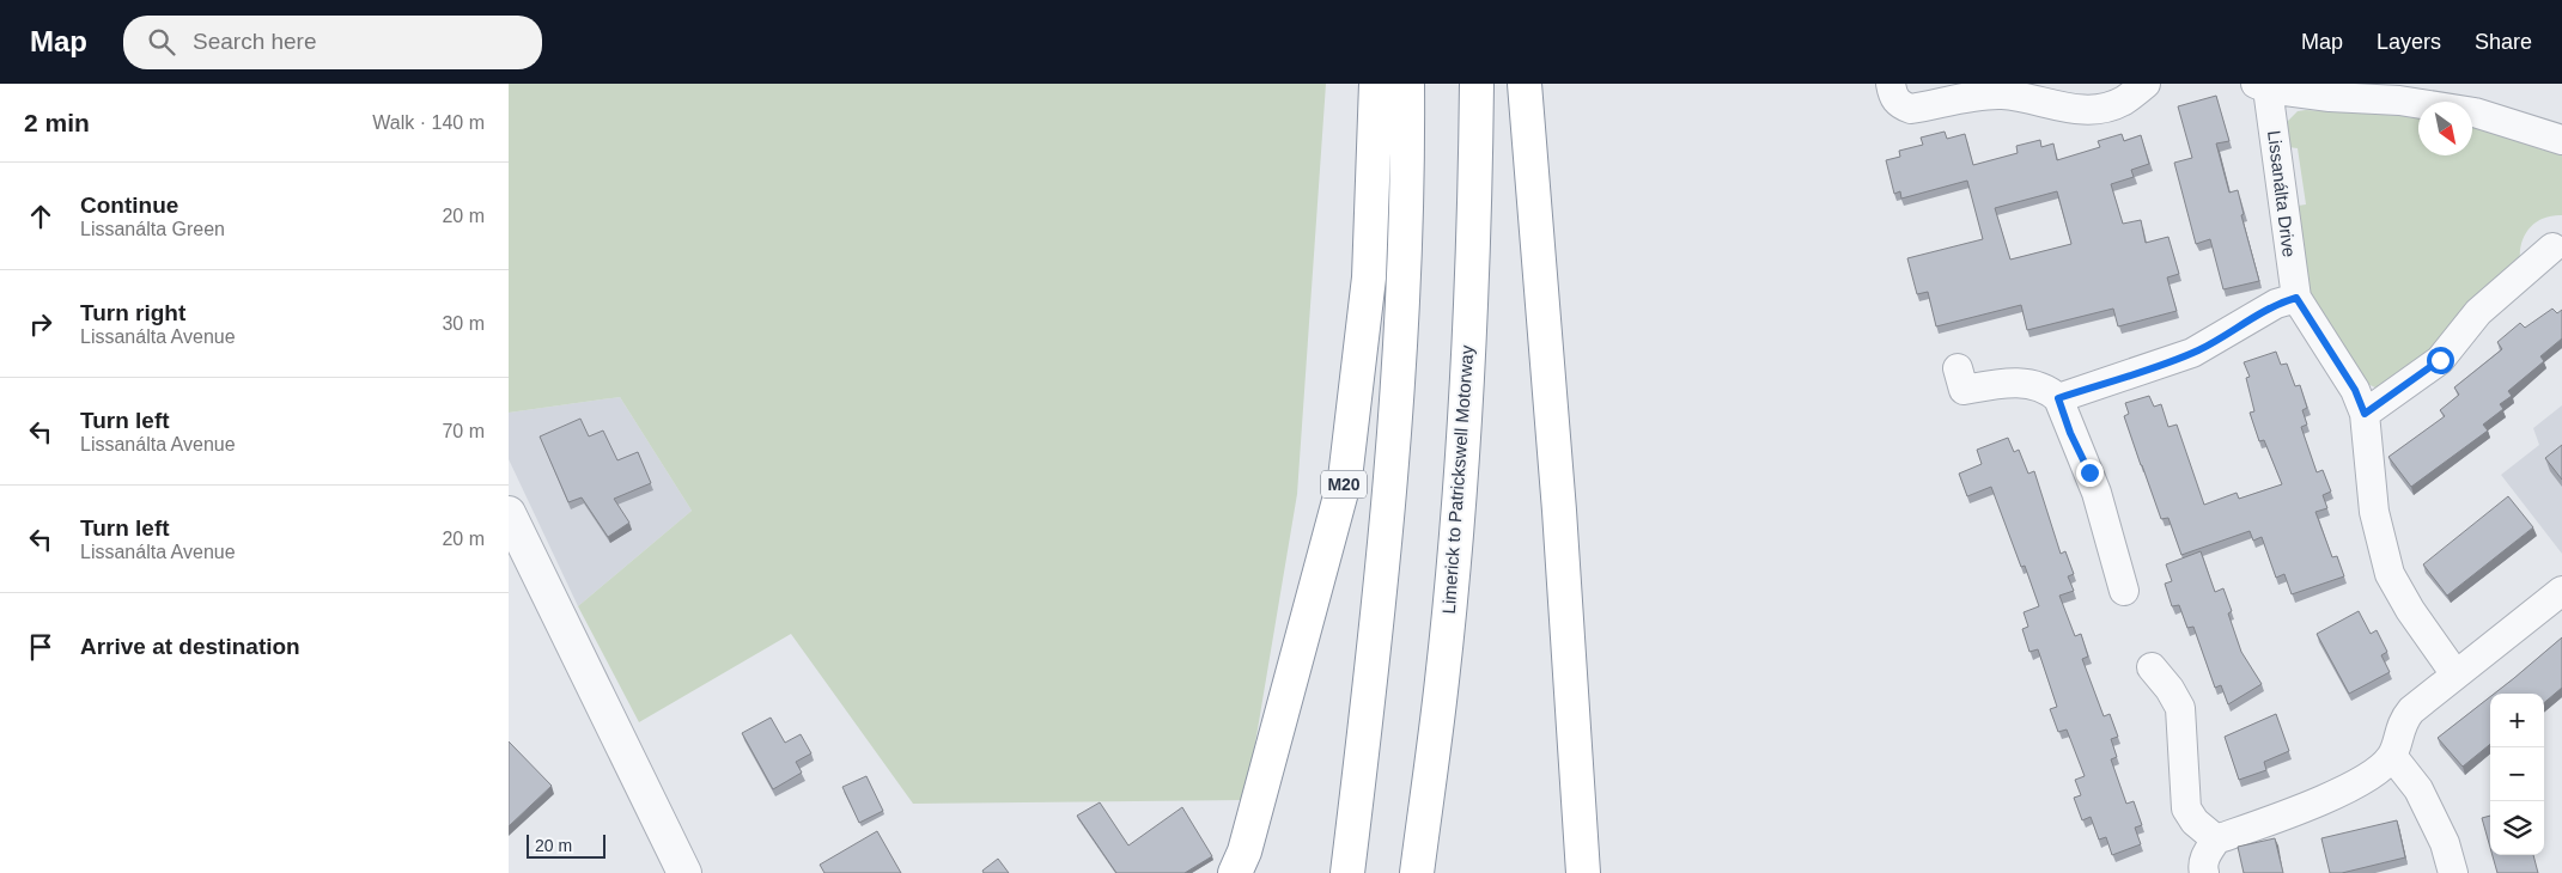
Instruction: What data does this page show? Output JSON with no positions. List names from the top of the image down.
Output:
{
  "streets": {
    "highway": ["Limerick to Patrickswell Motorway", "M20"],
    "street": ["Lissanálta Drive"]
  },
  "scale_bar": "20 m",
  "north": "bottom right",
  "page": {
    "header": "Map",
    "search": "Search here",
    "nav": ["Map", "Layers", "Share"],
    "heading": ["2 min", "Walk · 140 m"],
    "list": [
      ["Continue", "Lissanálta Green", "20 m"],
      ["Turn right", "Lissanálta Avenue", "30 m"],
      ["Turn left", "Lissanálta Avenue", "70 m"],
      ["Turn left", "Lissanálta Avenue", "20 m"],
      "Arrive at destination"
    ],
    "map_buttons": ["+", "−"],
    "scale": "20 m"
  }
}
